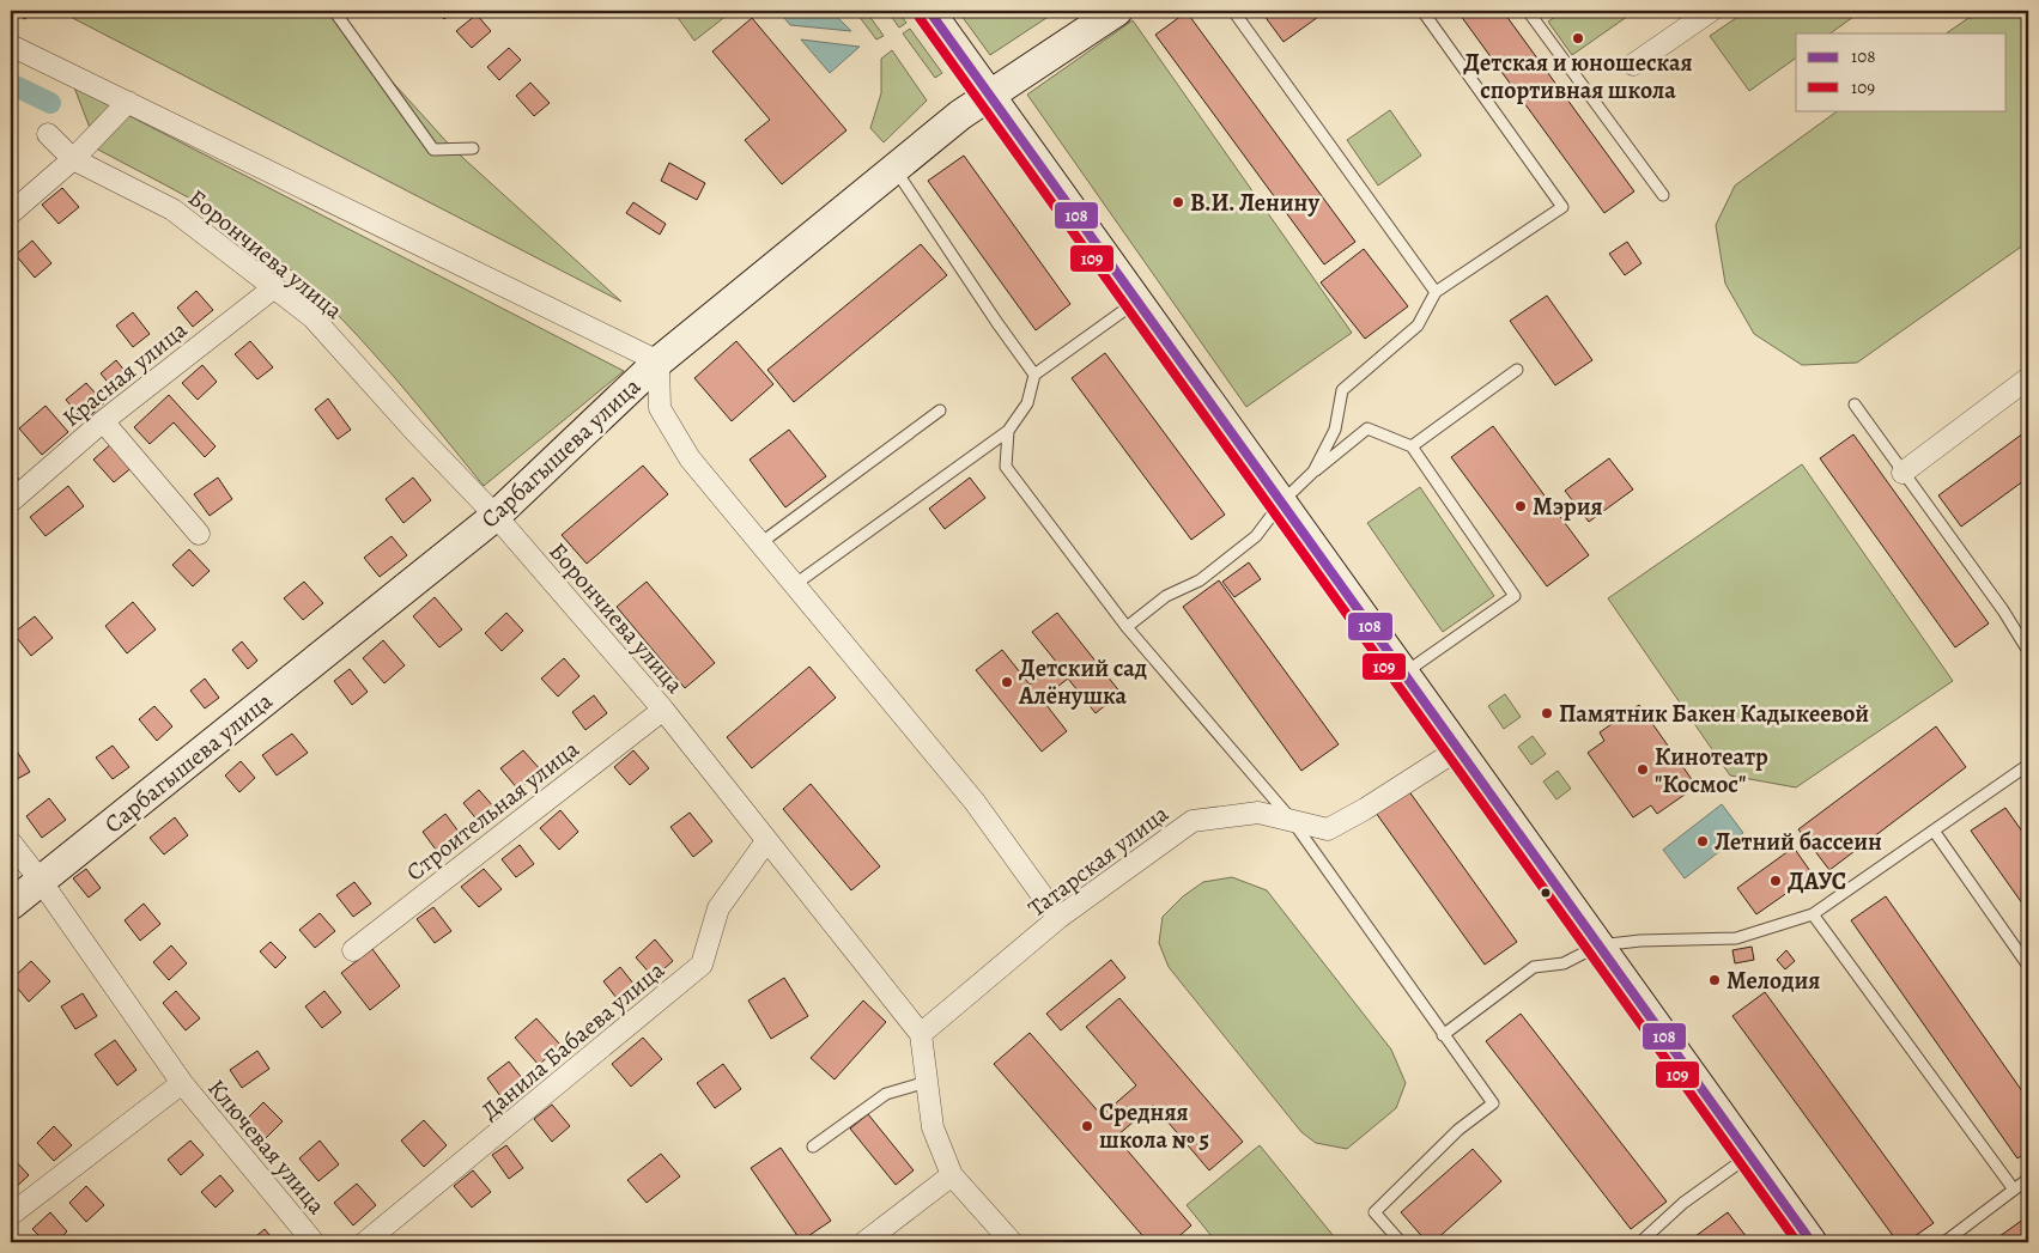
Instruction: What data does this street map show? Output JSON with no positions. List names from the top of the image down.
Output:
{
  "streets": {
    "main road": ["Сарбагышева улица"],
    "street": [
      "Борончиева улица",
      "Красная улица",
      "Строительная улица",
      "Татарская улица",
      "Данила Бабаева улица",
      "Ключевая улица"
    ]
  },
  "crossings": [
    ["Борончиева улица", "Красная улица"],
    ["Борончиева улица", "Сарбагышева улица"],
    ["Борончиева улица", "Строительная улица"],
    ["Борончиева улица", "Татарская улица"],
    ["Борончиева улица", "Данила Бабаева улица"],
    ["Сарбагышева улица", "Ключевая улица"]
  ],
  "places": [
    "Детская и юношеская спортивная школа",
    "В.И. Ленину",
    "Мэрия",
    "Детский сад Алёнушка",
    "Памятник Бакен Кадыкеевой",
    "Кинотеатр \"Космос\"",
    "Летний бассеин",
    "ДАУС",
    "Мелодия",
    "Средняя школа № 5"
  ],
  "lines": ["transit line 108", "transit line 109"],
  "legend": ["108", "109"]
}
